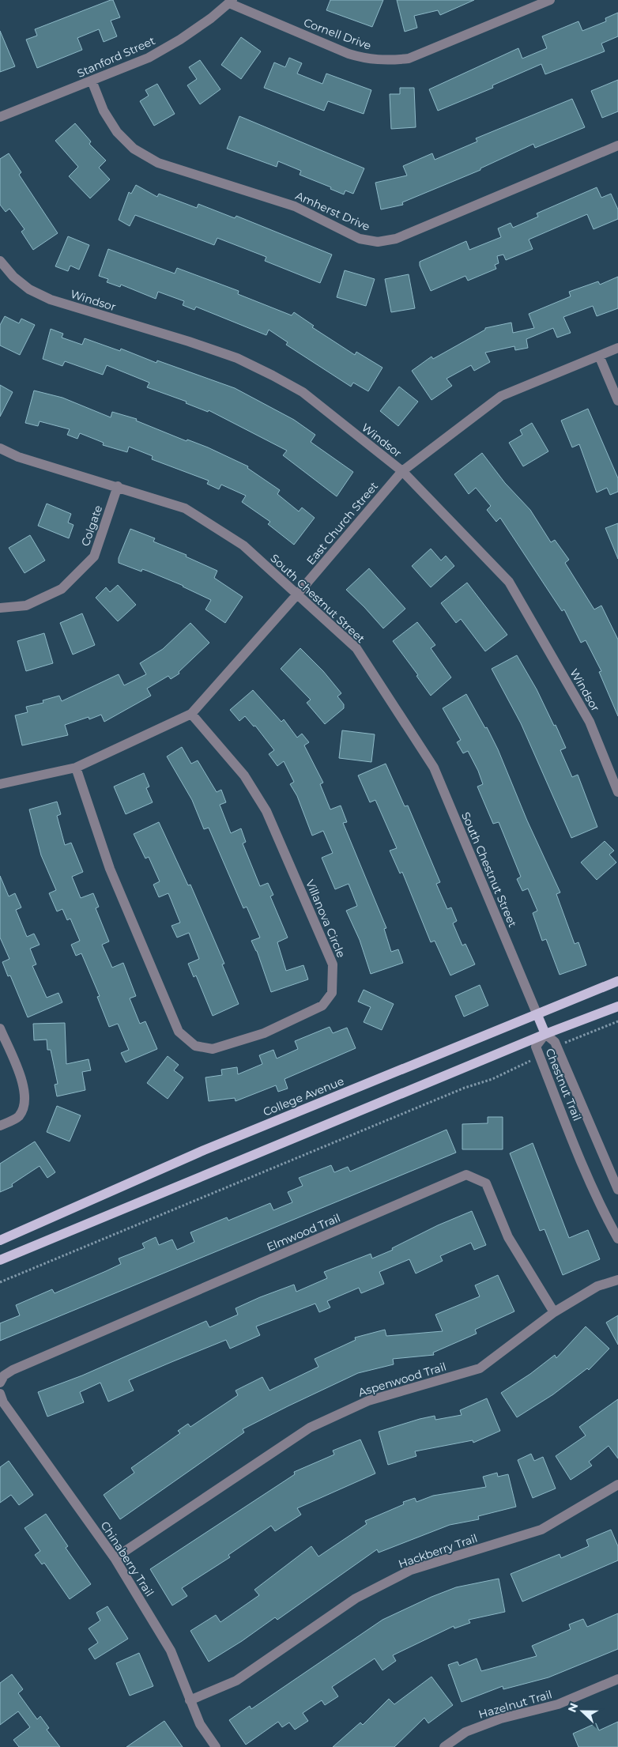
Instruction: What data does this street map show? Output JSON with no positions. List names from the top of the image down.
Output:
{
  "streets": {
    "main road": ["College Avenue"],
    "street": [
      "Cornell Drive",
      "Stanford Street",
      "Amherst Drive",
      "Windsor",
      "East Church Street",
      "Colgate",
      "South Chestnut Street",
      "Villanova Circle",
      "Chestnut Trail",
      "Elmwood Trail",
      "Aspenwood Trail",
      "Hackberry Trail",
      "Chinaberry Trail",
      "Hazelnut Trail"
    ]
  },
  "crossings": [
    ["Cornell Drive", "Stanford Street"],
    ["Stanford Street", "Amherst Drive"],
    ["Windsor", "East Church Street"],
    ["East Church Street", "South Chestnut Street"],
    ["East Church Street", "Villanova Circle"],
    ["Colgate", "South Chestnut Street"],
    ["South Chestnut Street", "College Avenue"],
    ["Elmwood Trail", "Aspenwood Trail"],
    ["Aspenwood Trail", "Chinaberry Trail"],
    ["Hackberry Trail", "Chinaberry Trail"]
  ],
  "north": "left"
}
